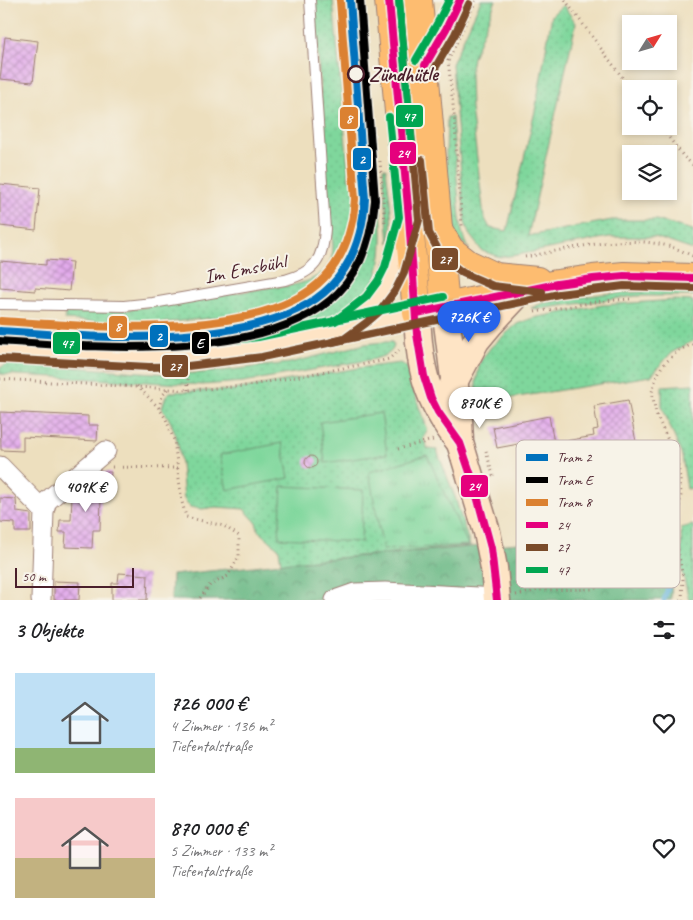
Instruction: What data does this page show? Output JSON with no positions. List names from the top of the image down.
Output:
{
  "streets": {
    "lane": ["Im Emsbühl"]
  },
  "places": ["Zündhütle"],
  "lines": [
    "tram line 2",
    "tram line E",
    "transit line 24",
    "transit line 27",
    "transit line 47",
    "tram line 8"
  ],
  "legend": [
    "Tram 2",
    "Tram E",
    "Tram 8",
    "24",
    "27",
    "47"
  ],
  "scale_bar": "50 m",
  "north": "top right",
  "page": {
    "price": ["726K €", "870K €", "409K €"],
    "scale": "50 m",
    "heading": "3 Objekte",
    "list": [
      {
        "name": "726 000 €",
        "note": "4 Zimmer · 136 m² · Tiefentalstraße"
      },
      {
        "name": "870 000 €",
        "note": "5 Zimmer · 133 m² · Tiefentalstraße"
      }
    ]
  }
}
